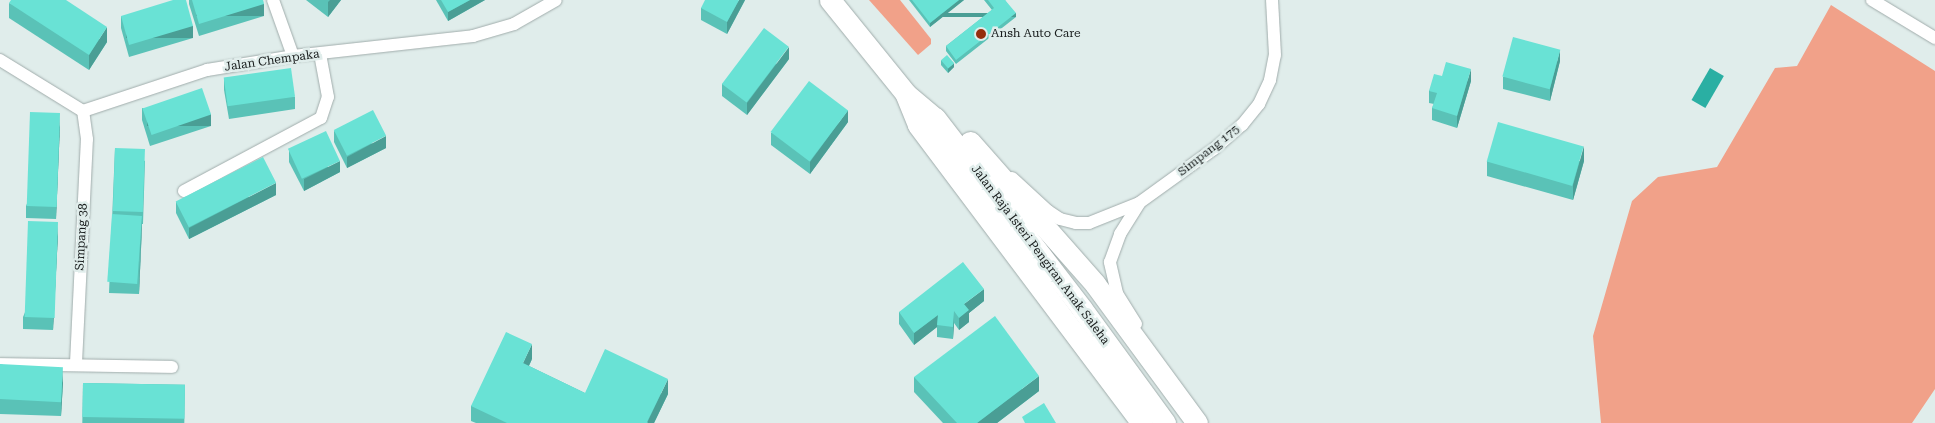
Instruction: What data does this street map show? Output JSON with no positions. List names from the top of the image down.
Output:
{
  "streets": {
    "main road": ["Jalan Raja Isteri Pengiran Anak Saleha"],
    "street": ["Jalan Chempaka", "Simpang 175", "Simpang 38"]
  },
  "crossings": [
    ["Jalan Chempaka", "Simpang 38"]
  ],
  "places": ["Ansh Auto Care"]
}
